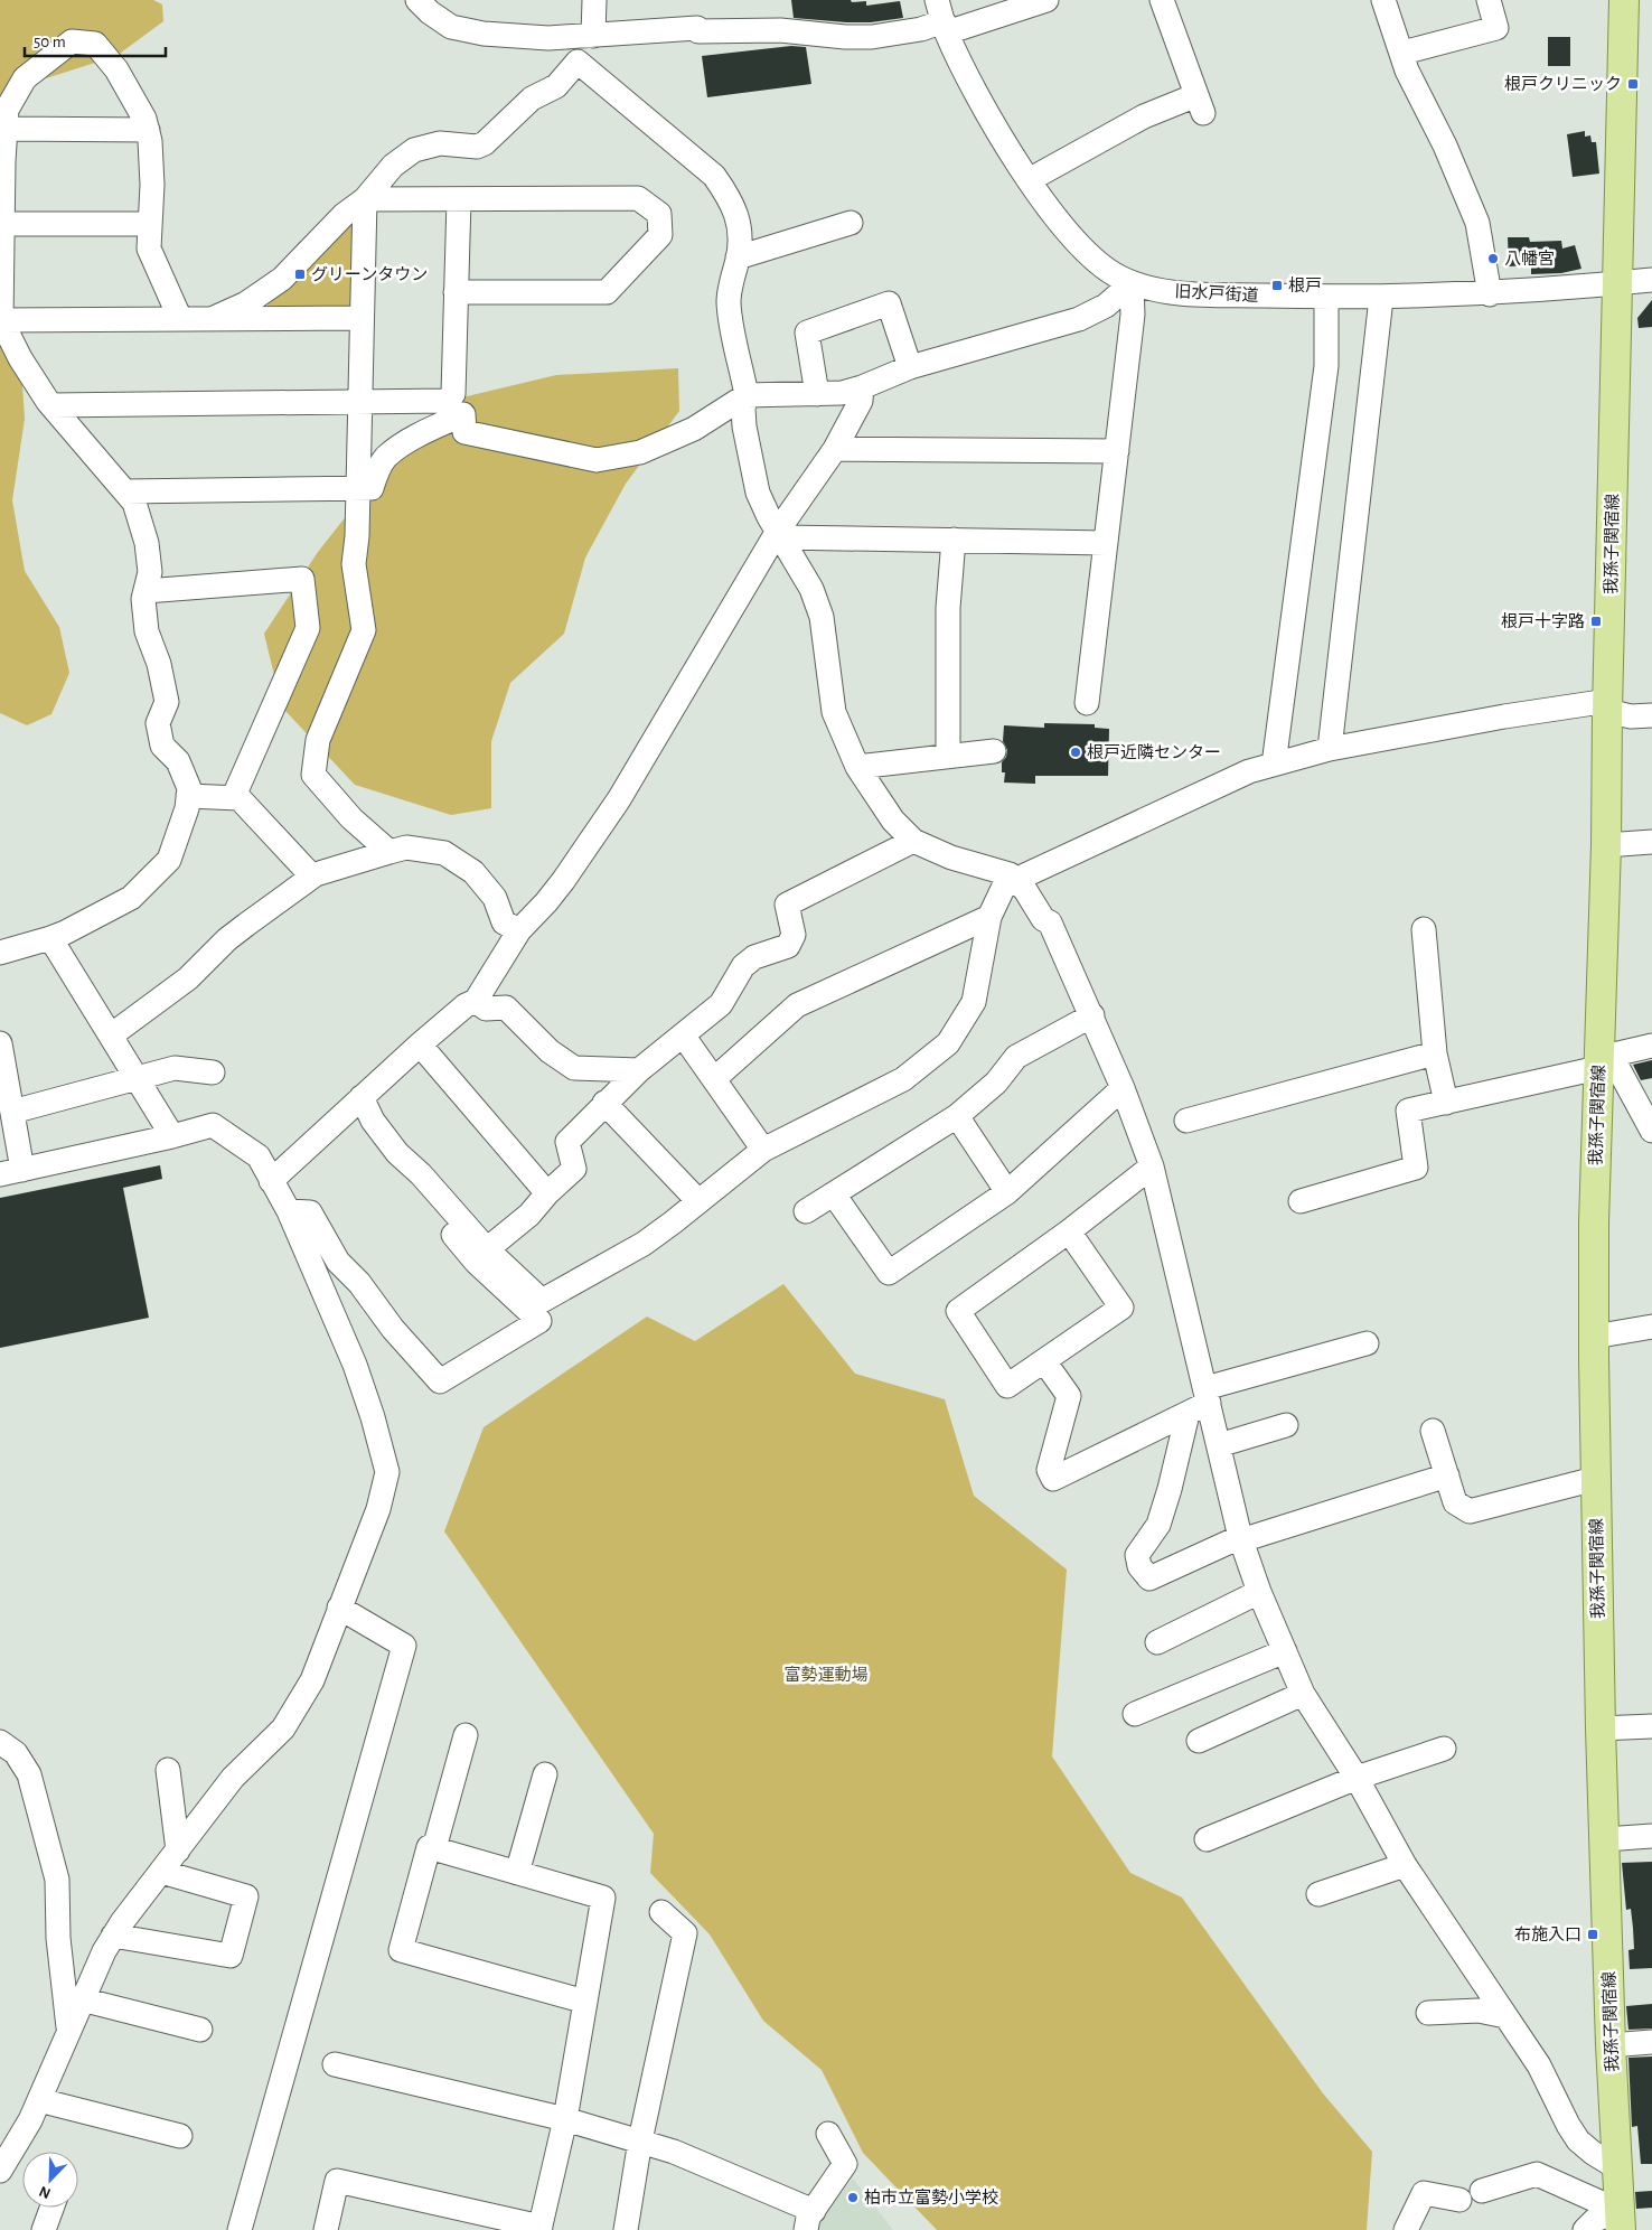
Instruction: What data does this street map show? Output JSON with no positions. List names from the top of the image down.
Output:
{
  "streets": {
    "main road": ["我孫子関宿線"],
    "street": ["旧水戸街道"]
  },
  "crossings": [
    ["旧水戸街道", "我孫子関宿線"]
  ],
  "parks": ["富勢運動場"],
  "places": {
    "transit": [
      "根戸クリニック",
      "グリーンタウン",
      "根戸",
      "根戸十字路",
      "布施入口"
    ],
    "other": ["八幡宮", "根戸近隣センター", "柏市立富勢小学校"]
  },
  "scale_bar": "50 m",
  "north": "bottom left"
}
